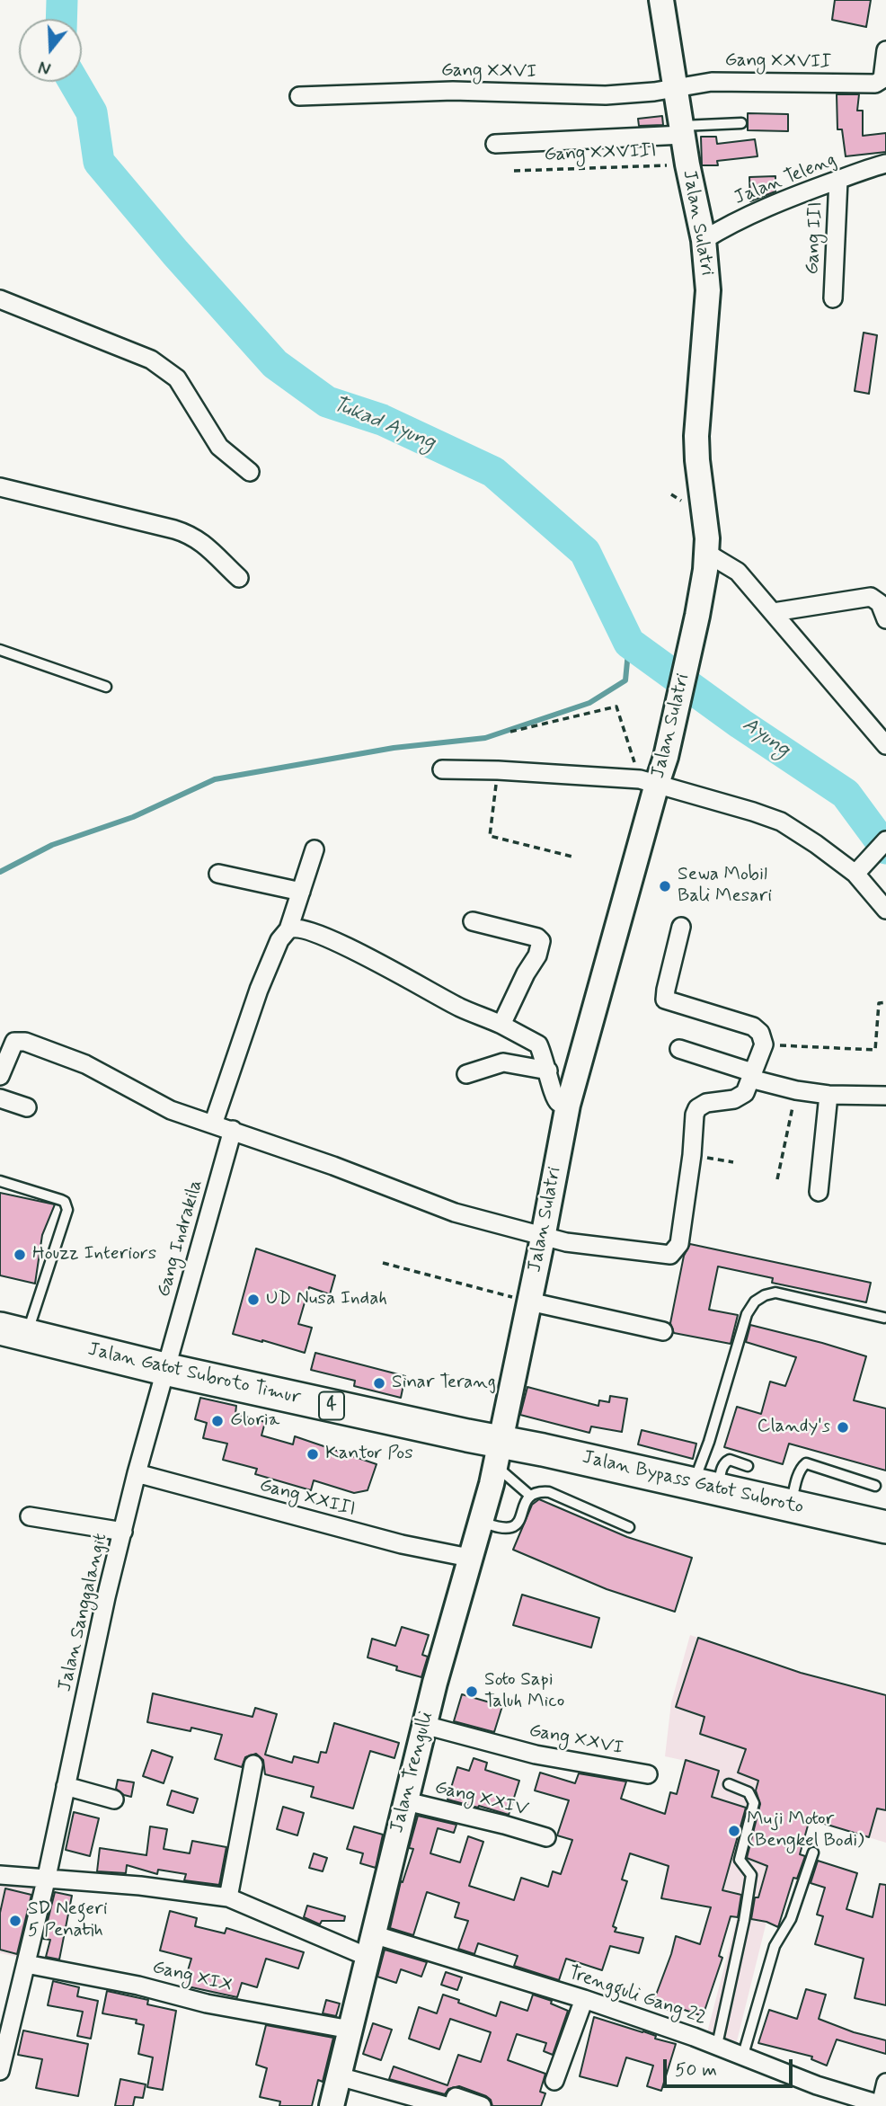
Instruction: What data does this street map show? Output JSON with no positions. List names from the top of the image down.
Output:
{
  "streets": {
    "highway": ["Jalan Gatot Subroto Timur", "4", "Jalan Bypass Gatot Subroto"],
    "main road": ["Jalan Sulatri", "Jalan Trengulli"],
    "street": [
      "Gang XXVII",
      "Gang XXVI",
      "Jalan Teleng",
      "Gang III",
      "Gang Indrakila",
      "Gang XXIII",
      "Jalan Sanggalangit",
      "Gang XXIV",
      "Gang XIX",
      "Trengguli Gang 22"
    ],
    "path": ["Gang XXVIII"]
  },
  "crossings": [
    ["Gang XXVII", "Gang XXVI"],
    ["Gang XXVII", "Jalan Sulatri"],
    ["Gang XXVI", "Jalan Sulatri"],
    ["Gang XXVI", "Jalan Trengulli"],
    ["Gang XXVIII", "Jalan Sulatri"],
    ["Jalan Teleng", "Jalan Sulatri"],
    ["Jalan Teleng", "Gang III"],
    ["Jalan Sulatri", "Jalan Gatot Subroto Timur"],
    ["Jalan Sulatri", "Jalan Bypass Gatot Subroto"],
    ["Jalan Sulatri", "Jalan Trengulli"],
    ["Gang Indrakila", "Jalan Gatot Subroto Timur"],
    ["Gang Indrakila", "Jalan Sanggalangit"],
    ["Jalan Gatot Subroto Timur", "Jalan Bypass Gatot Subroto"],
    ["Jalan Gatot Subroto Timur", "Jalan Sanggalangit"],
    ["Jalan Gatot Subroto Timur", "Jalan Trengulli"],
    ["Jalan Bypass Gatot Subroto", "Jalan Trengulli"],
    ["Gang XXIII", "Jalan Sanggalangit"],
    ["Gang XXIII", "Jalan Trengulli"],
    ["Jalan Sanggalangit", "Gang XIX"],
    ["Jalan Trengulli", "Gang XXIV"],
    ["Jalan Trengulli", "Gang XIX"],
    ["Jalan Trengulli", "Trengguli Gang 22"]
  ],
  "water": ["Tukad Ayung", "Ayung"],
  "places": [
    "Sewa Mobil Bali Mesari",
    "Houzz Interiors",
    "UD Nusa Indah",
    "Sinar Terang",
    "Gloria",
    "Clandy's",
    "Kantor Pos",
    "Soto Sapi Taluh Mico",
    "Muji Motor (Bengkel Bodi)",
    "SD Negeri 5 Penatih"
  ],
  "scale_bar": "50 m",
  "north": "bottom"
}
